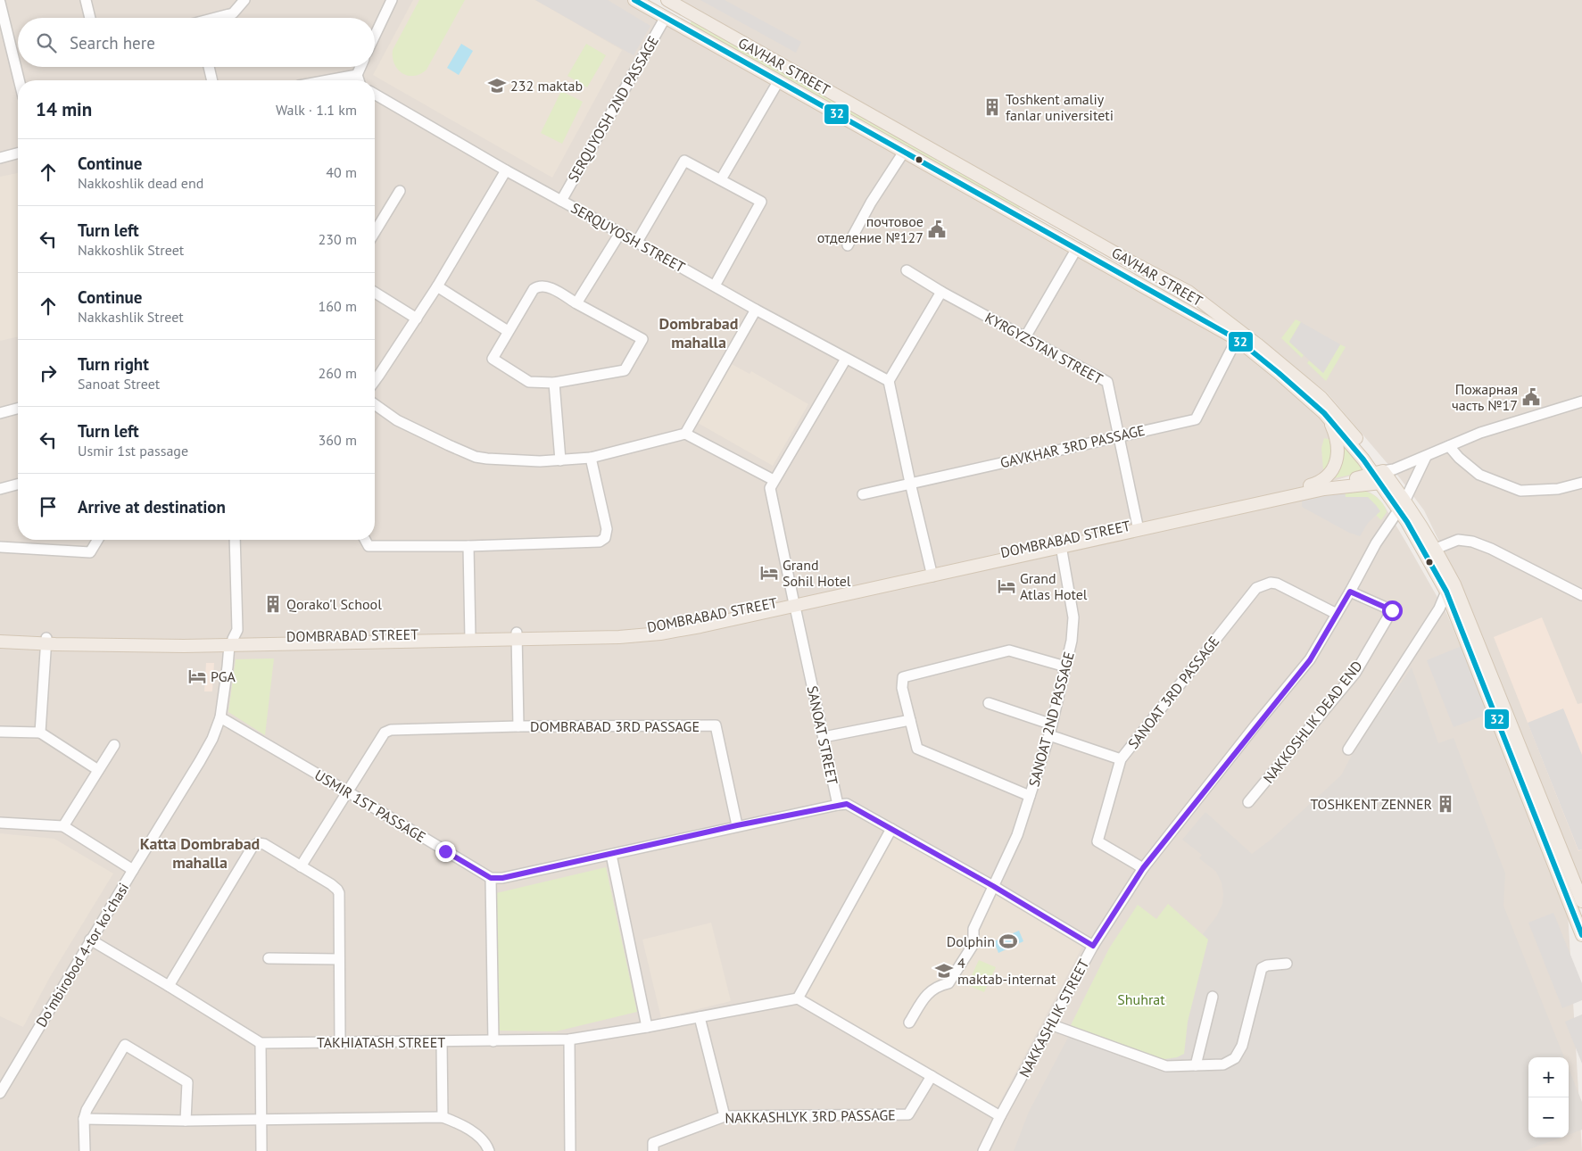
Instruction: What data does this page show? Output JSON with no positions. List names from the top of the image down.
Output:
{
  "streets": {
    "main road": ["GAVHAR STREET", "DOMBRABAD STREET"],
    "street": [
      "SERQUYOSH 2ND PASSAGE",
      "SERQUYOSH STREET",
      "KYRGYZSTAN STREET",
      "GAVKHAR 3RD PASSAGE",
      "SANOAT 3RD PASSAGE",
      "SANOAT 2ND PASSAGE",
      "NAKKOSHLIK DEAD END",
      "DOMBRABAD 3RD PASSAGE",
      "SANOAT STREET",
      "USMIR 1ST PASSAGE",
      "Doʻmbirobod 4-tor koʻchasi",
      "NAKKASHLIK STREET",
      "TAKHIATASH STREET",
      "NAKKASHLYK 3RD PASSAGE"
    ]
  },
  "crossings": [
    ["GAVHAR STREET", "SERQUYOSH 2ND PASSAGE"],
    ["GAVHAR STREET", "GAVKHAR 3RD PASSAGE"],
    ["GAVHAR STREET", "DOMBRABAD STREET"],
    ["GAVHAR STREET", "NAKKASHLIK STREET"],
    ["SERQUYOSH 2ND PASSAGE", "SERQUYOSH STREET"],
    ["KYRGYZSTAN STREET", "GAVKHAR 3RD PASSAGE"],
    ["KYRGYZSTAN STREET", "DOMBRABAD STREET"],
    ["DOMBRABAD STREET", "SANOAT 2ND PASSAGE"],
    ["DOMBRABAD STREET", "DOMBRABAD 3RD PASSAGE"],
    ["DOMBRABAD STREET", "SANOAT STREET"],
    ["DOMBRABAD STREET", "Doʻmbirobod 4-tor koʻchasi"],
    ["SANOAT 3RD PASSAGE", "NAKKASHLIK STREET"],
    ["SANOAT 2ND PASSAGE", "SANOAT STREET"],
    ["NAKKOSHLIK DEAD END", "NAKKASHLIK STREET"],
    ["DOMBRABAD 3RD PASSAGE", "USMIR 1ST PASSAGE"],
    ["SANOAT STREET", "NAKKASHLIK STREET"],
    ["USMIR 1ST PASSAGE", "Doʻmbirobod 4-tor koʻchasi"]
  ],
  "districts": ["Dombrabad mahalla", "Katta Dombrabad mahalla"],
  "parks": ["Shuhrat"],
  "places": {
    "school or university": ["232 maktab", "4 maktab-internat"],
    "building": ["Toshkent amaliy fanlar universiteti", "Qorako'l School", "TOSHKENT ZENNER"],
    "public building": ["почтовое отделение №127", "Пожарная часть №17"],
    "hotel": ["Grand Sohil Hotel", "Grand Atlas Hotel", "PGA"],
    "sports": ["Dolphin"]
  },
  "lines": ["transit line 32"],
  "page": {
    "search": "Search here",
    "heading": ["14 min", "Walk · 1.1 km"],
    "list": [
      ["Continue", "Nakkoshlik dead end", "40 m"],
      ["Turn left", "Nakkoshlik Street", "230 m"],
      ["Continue", "Nakkashlik Street", "160 m"],
      ["Turn right", "Sanoat Street", "260 m"],
      ["Turn left", "Usmir 1st passage", "360 m"],
      "Arrive at destination"
    ],
    "map_buttons": ["+", "−"]
  }
}
